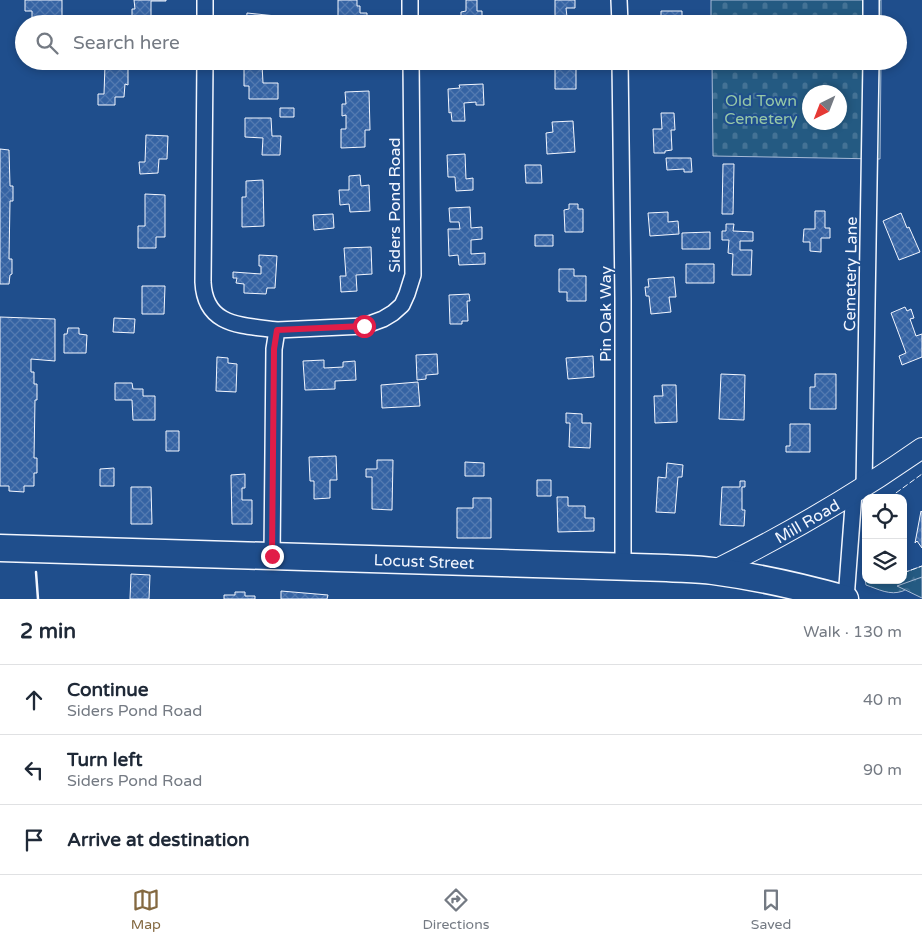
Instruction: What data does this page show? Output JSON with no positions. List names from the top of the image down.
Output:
{
  "streets": {
    "highway": ["Locust Street"],
    "street": [
      "Siders Pond Road",
      "Cemetery Lane",
      "Pin Oak Way",
      "Mill Road"
    ]
  },
  "crossings": [
    ["Cemetery Lane", "Mill Road"],
    ["Cemetery Lane", "Locust Street"],
    ["Pin Oak Way", "Locust Street"],
    ["Mill Road", "Locust Street"]
  ],
  "parks": ["Old Town Cemetery"],
  "north": "bottom left",
  "page": {
    "search": "Search here",
    "heading": ["2 min", "Walk · 130 m"],
    "list": [
      ["Continue", "Siders Pond Road", "40 m"],
      ["Turn left", "Siders Pond Road", "90 m"],
      "Arrive at destination"
    ],
    "nav": ["Map", "Directions", "Saved"]
  }
}
